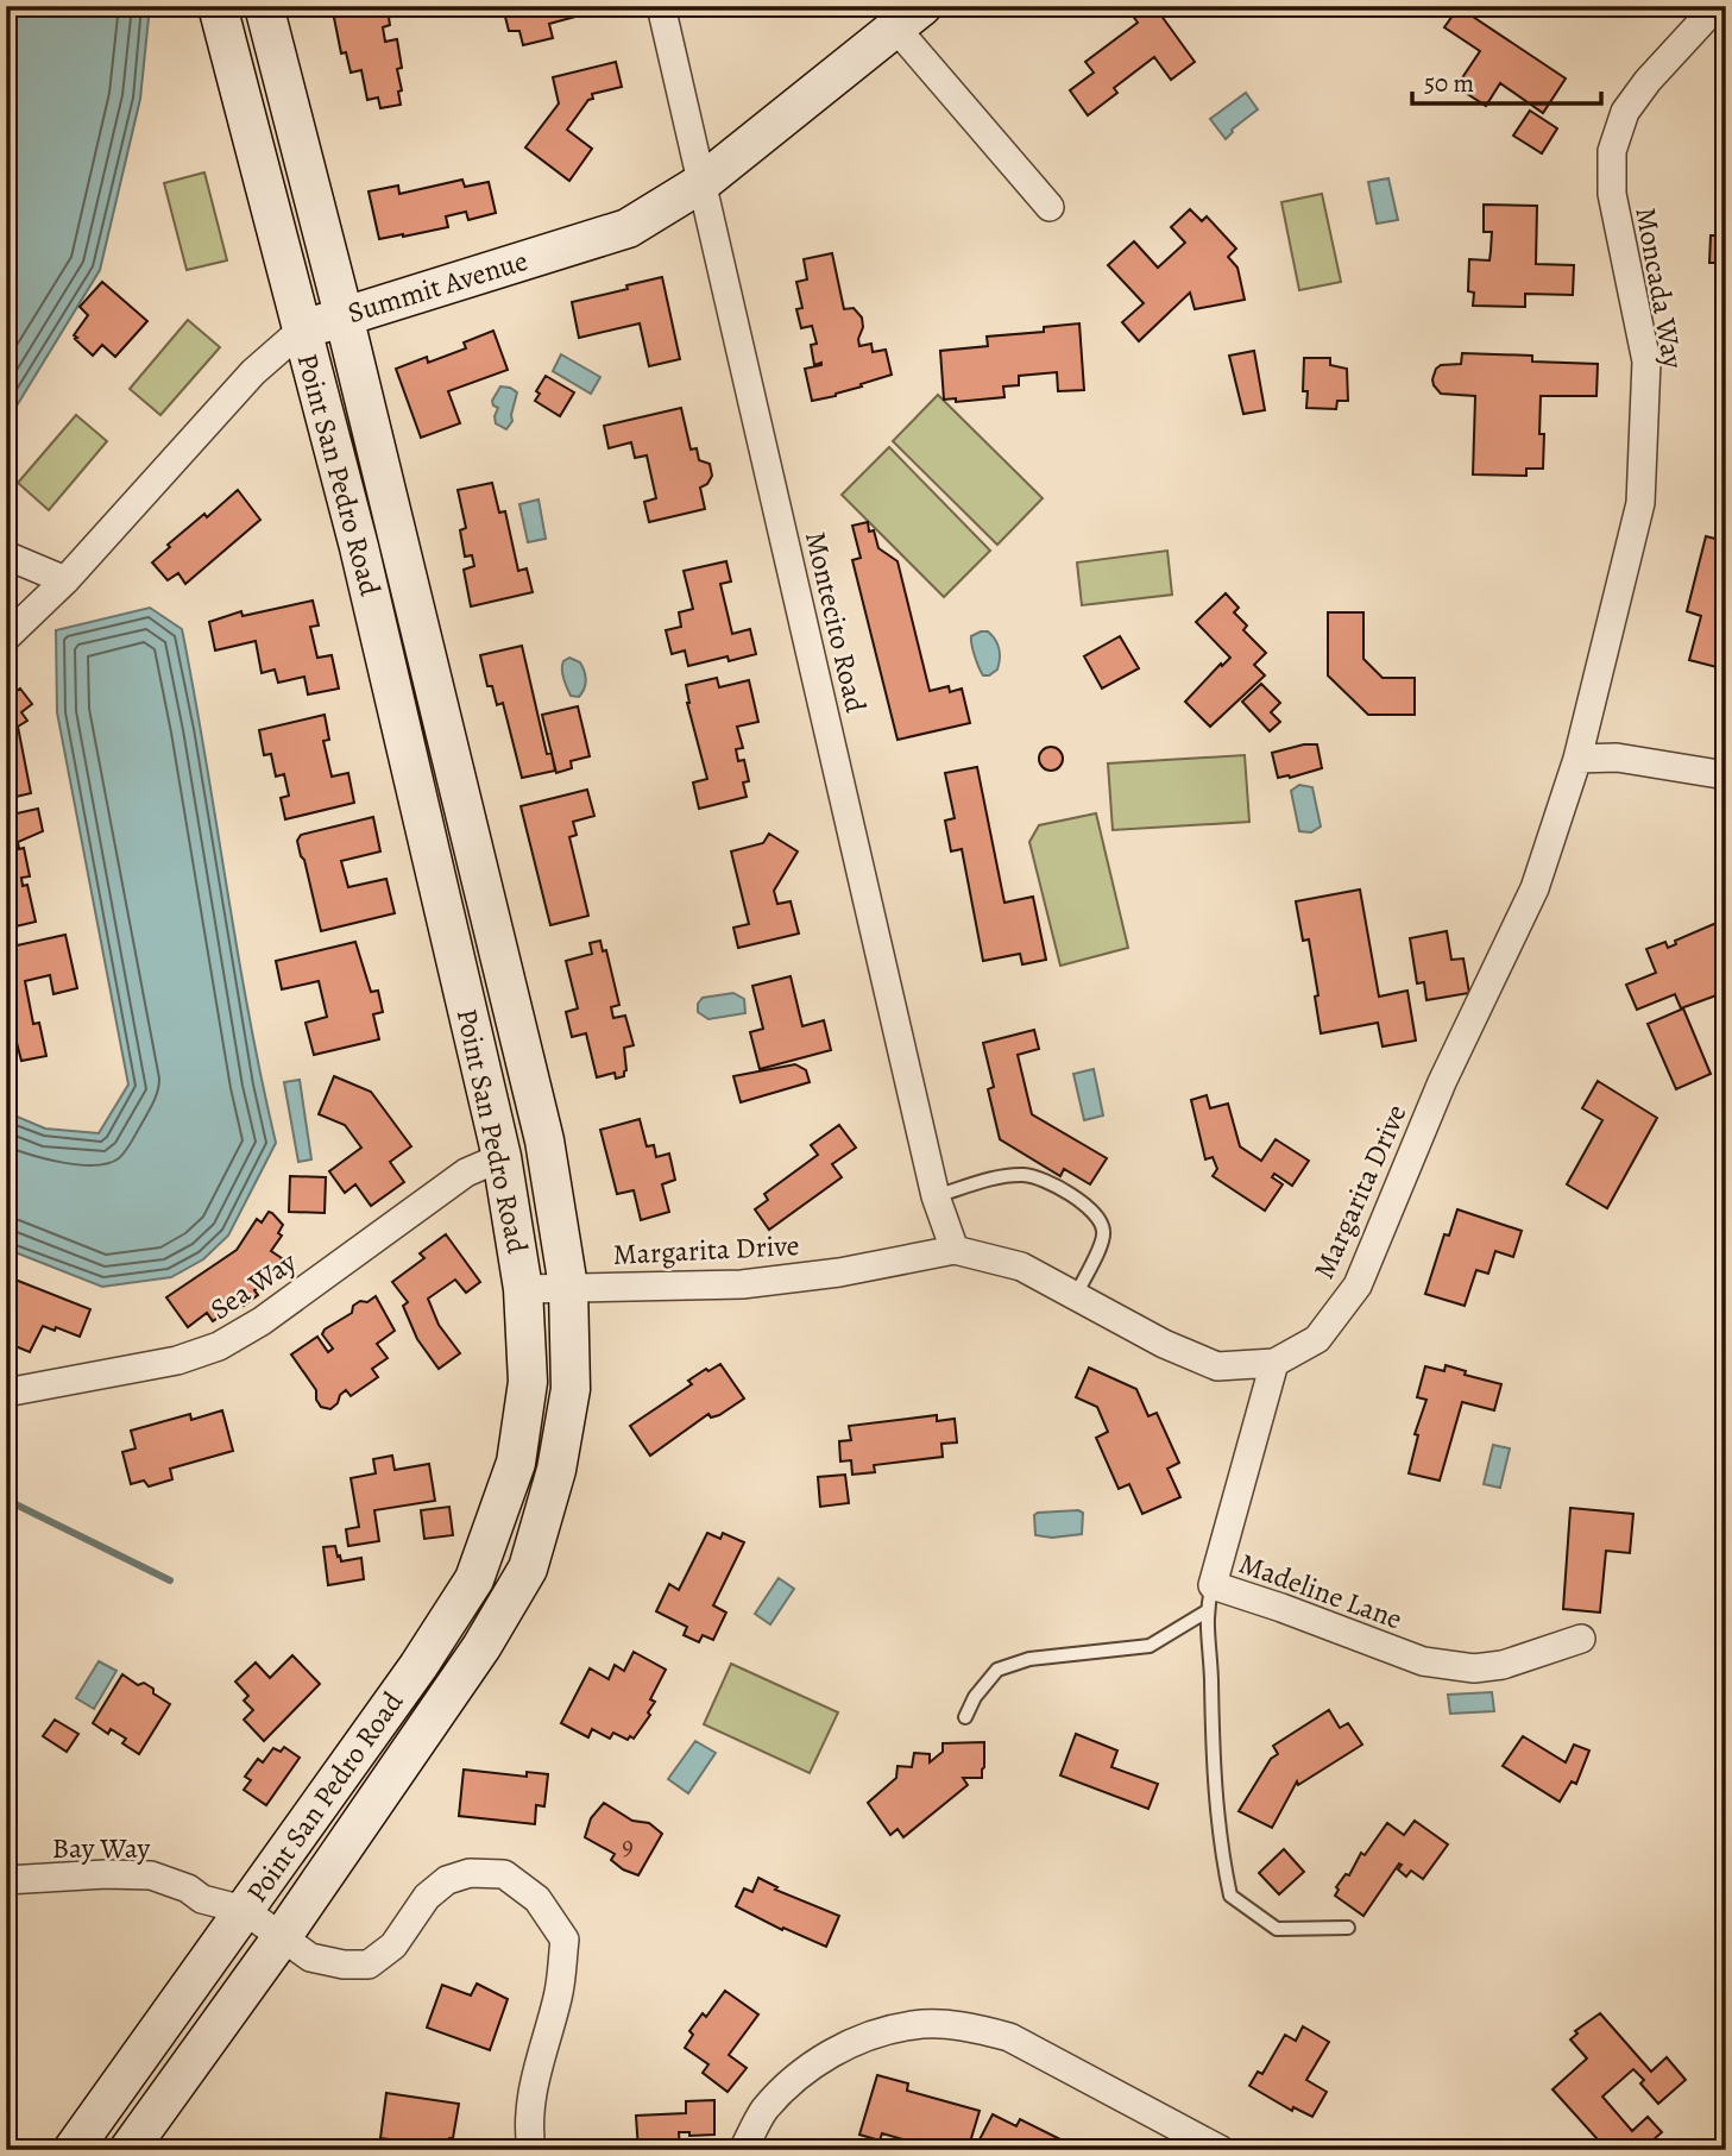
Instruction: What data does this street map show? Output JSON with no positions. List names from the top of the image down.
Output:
{
  "streets": {
    "main road": ["Summit Avenue", "Point San Pedro Road"],
    "street": [
      "Moncada Way",
      "Montecito Road",
      "Margarita Drive",
      "Sea Way",
      "Madeline Lane",
      "Bay Way"
    ]
  },
  "crossings": [
    ["Summit Avenue", "Point San Pedro Road"],
    ["Summit Avenue", "Montecito Road"],
    ["Moncada Way", "Margarita Drive"],
    ["Point San Pedro Road", "Margarita Drive"],
    ["Point San Pedro Road", "Sea Way"],
    ["Point San Pedro Road", "Bay Way"],
    ["Montecito Road", "Margarita Drive"],
    ["Margarita Drive", "Madeline Lane"]
  ],
  "house_numbers": ["9"],
  "scale_bar": "50 m"
}
